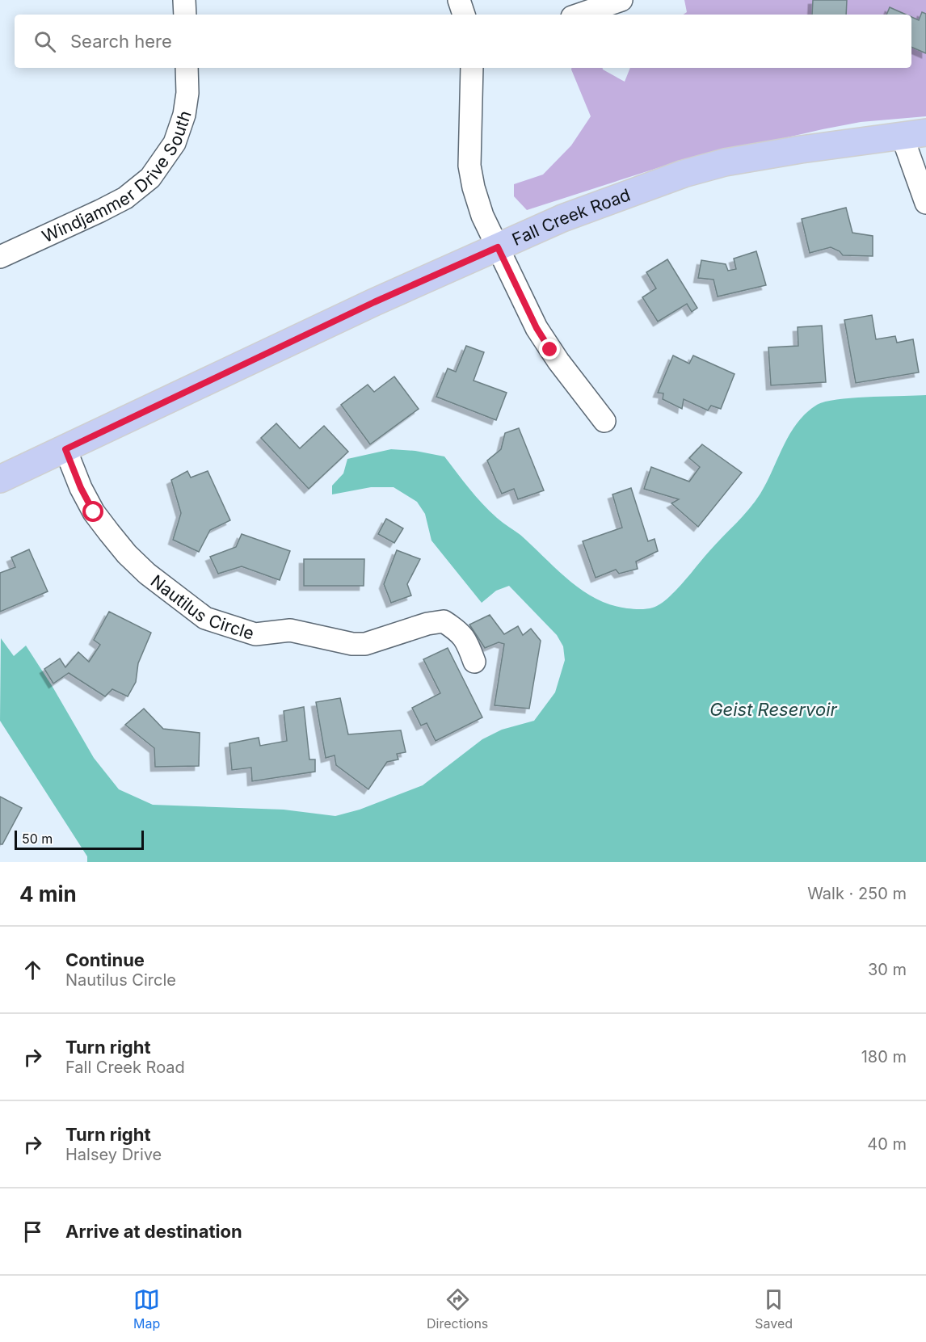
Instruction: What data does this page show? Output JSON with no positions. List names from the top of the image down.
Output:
{
  "streets": {
    "main road": ["Fall Creek Road"],
    "street": ["Windjammer Drive South", "Nautilus Circle"]
  },
  "crossings": [
    ["Fall Creek Road", "Nautilus Circle"]
  ],
  "water": ["Geist Reservoir"],
  "scale_bar": "50 m",
  "page": {
    "search": "Search here",
    "scale": "50 m",
    "heading": ["4 min", "Walk · 250 m"],
    "list": [
      ["Continue", "Nautilus Circle", "30 m"],
      ["Turn right", "Fall Creek Road", "180 m"],
      ["Turn right", "Halsey Drive", "40 m"],
      "Arrive at destination"
    ],
    "nav": ["Map", "Directions", "Saved"]
  }
}
